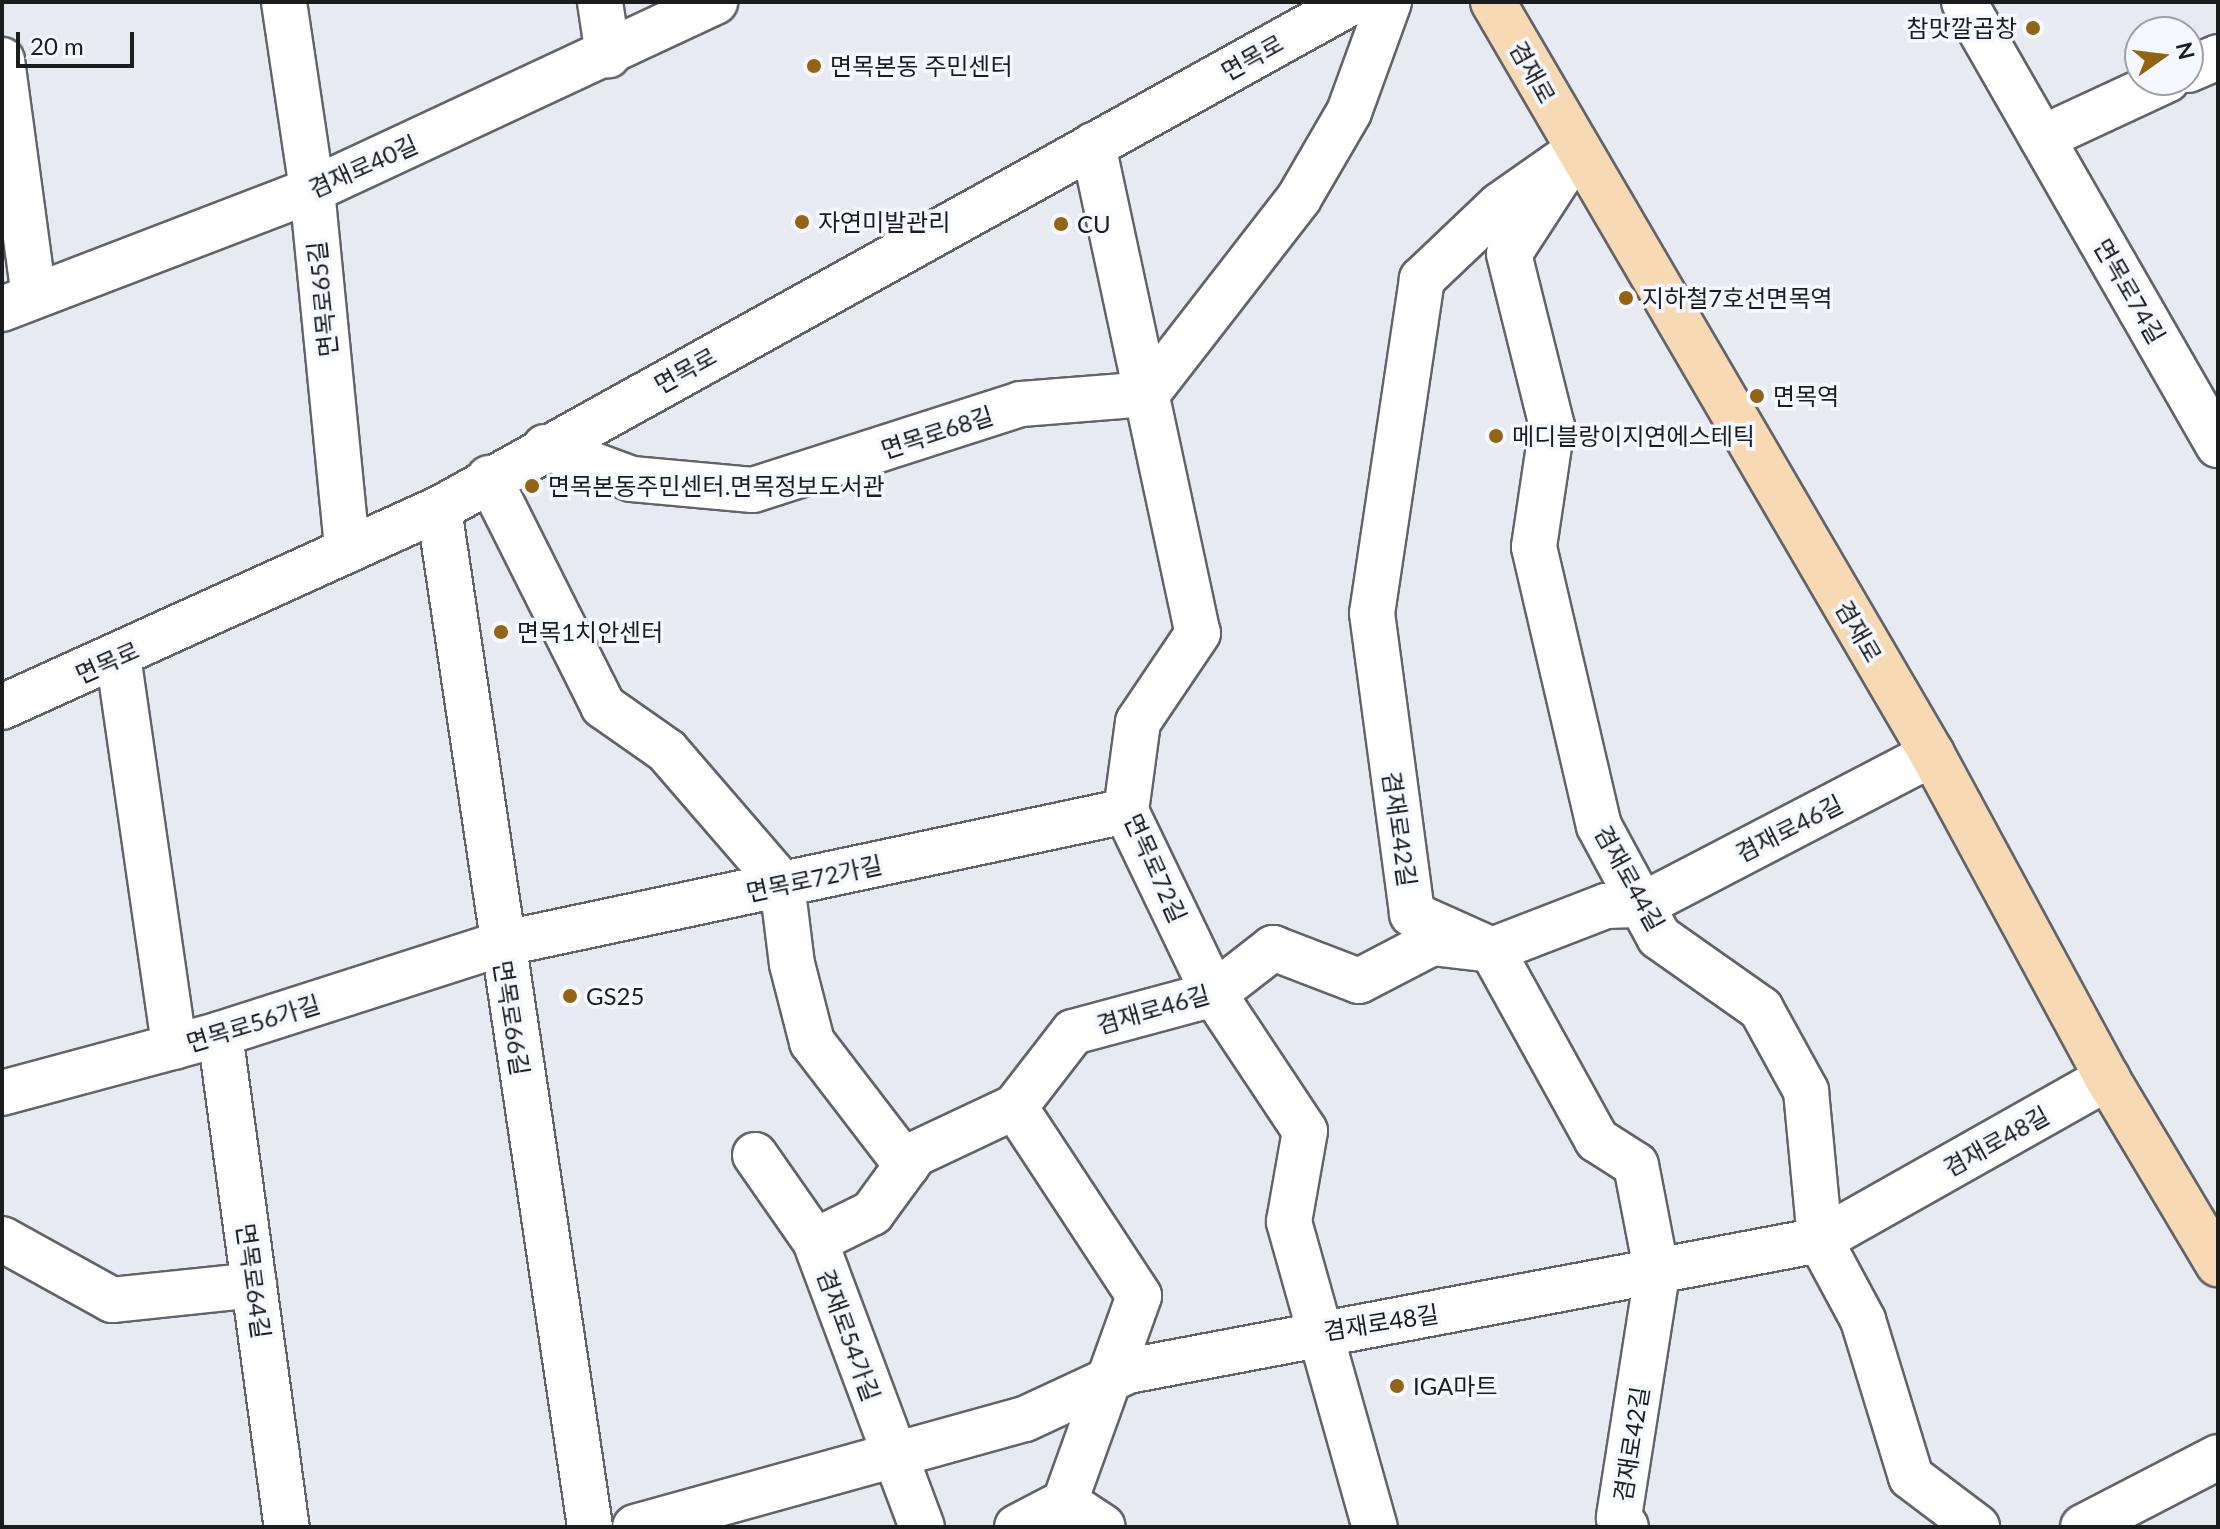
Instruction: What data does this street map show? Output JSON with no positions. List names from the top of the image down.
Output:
{
  "streets": {
    "main road": ["겸재로"],
    "street": [
      "면목로",
      "겸재로40길",
      "면목로74길",
      "면목로65길",
      "면목로68길",
      "겸재로46길",
      "겸재로42길",
      "면목로72길",
      "면목로72가길",
      "겸재로44길",
      "면목로66길",
      "면목로56가길",
      "겸재로48길",
      "면목로64길",
      "겸재로54가길"
    ]
  },
  "crossings": [
    ["면목로", "면목로65길"],
    ["면목로", "면목로68길"],
    ["면목로", "면목로72길"],
    ["면목로", "면목로66길"],
    ["겸재로", "겸재로46길"],
    ["겸재로", "겸재로42길"],
    ["겸재로", "겸재로44길"],
    ["겸재로", "겸재로48길"],
    ["겸재로40길", "면목로65길"],
    ["면목로68길", "면목로72길"],
    ["겸재로46길", "겸재로42길"],
    ["겸재로46길", "면목로72길"],
    ["겸재로46길", "겸재로44길"],
    ["겸재로46길", "겸재로54가길"],
    ["겸재로42길", "겸재로44길"],
    ["겸재로42길", "겸재로48길"],
    ["면목로72길", "면목로72가길"],
    ["면목로72길", "겸재로48길"],
    ["면목로72가길", "면목로66길"],
    ["면목로72가길", "면목로56가길"],
    ["겸재로44길", "겸재로48길"],
    ["면목로66길", "면목로56가길"],
    ["면목로56가길", "면목로64길"],
    ["겸재로48길", "겸재로54가길"]
  ],
  "places": [
    "참맛깔곱창",
    "면목본동 주민센터",
    "자연미발관리",
    "CU",
    "지하철7호선면목역",
    "면목역",
    "메디블랑이지연에스테틱",
    "면목본동주민센터.면목정보도서관",
    "면목1치안센터",
    "GS25",
    "IGA마트"
  ],
  "scale_bar": "20 m",
  "north": "right"
}
